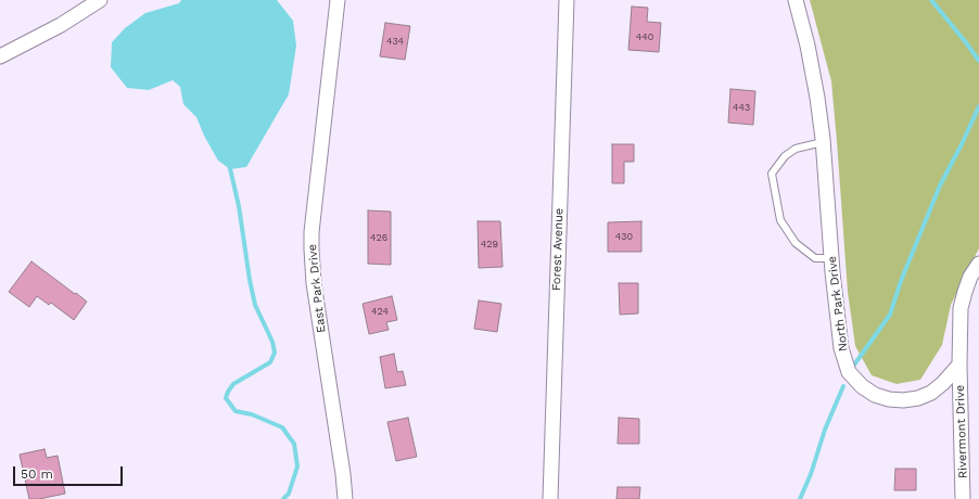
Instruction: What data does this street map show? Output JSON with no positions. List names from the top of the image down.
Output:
{
  "streets": {
    "street": [
      "Forest Avenue",
      "East Park Drive",
      "North Park Drive",
      "Rivermont Drive"
    ]
  },
  "crossings": [
    ["North Park Drive", "Rivermont Drive"]
  ],
  "house_numbers": [
    "440",
    "434",
    "443",
    "430",
    "426",
    "429",
    "424"
  ],
  "scale_bar": "50 m"
}
